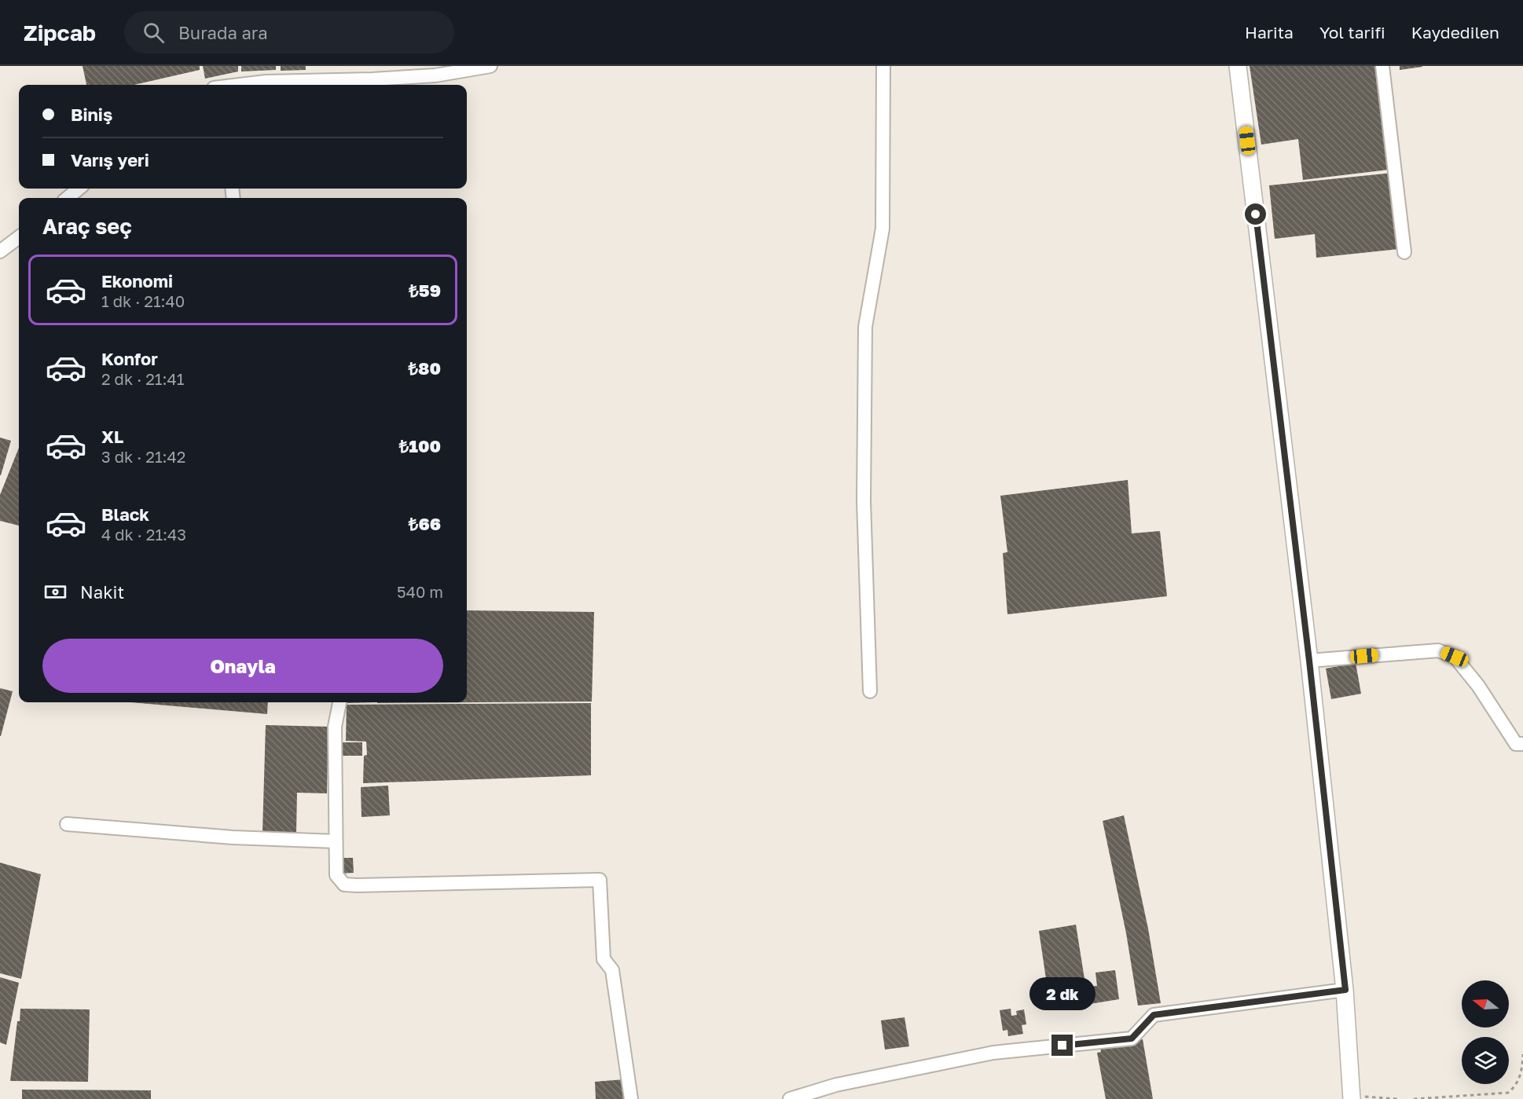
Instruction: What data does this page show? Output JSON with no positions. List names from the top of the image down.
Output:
{
  "north": "left",
  "page": {
    "header": "Zipcab",
    "search": "Burada ara",
    "nav": ["Harita", "Yol tarifi", "Kaydedilen"],
    "banner": ["Biniş", "Varış yeri"],
    "heading": "Araç seç",
    "list": [
      {
        "name": "Ekonomi",
        "note": "1 dk · 21:40",
        "value": "₺59"
      },
      {
        "name": "Konfor",
        "note": "2 dk · 21:41",
        "value": "₺80"
      },
      {
        "name": "XL",
        "note": "3 dk · 21:42",
        "value": "₺100"
      },
      {
        "name": "Black",
        "note": "4 dk · 21:43",
        "value": "₺66"
      }
    ],
    "pay": ["Nakit", "540 m"],
    "buttons": "Onayla",
    "bubble": "2 dk"
  }
}
